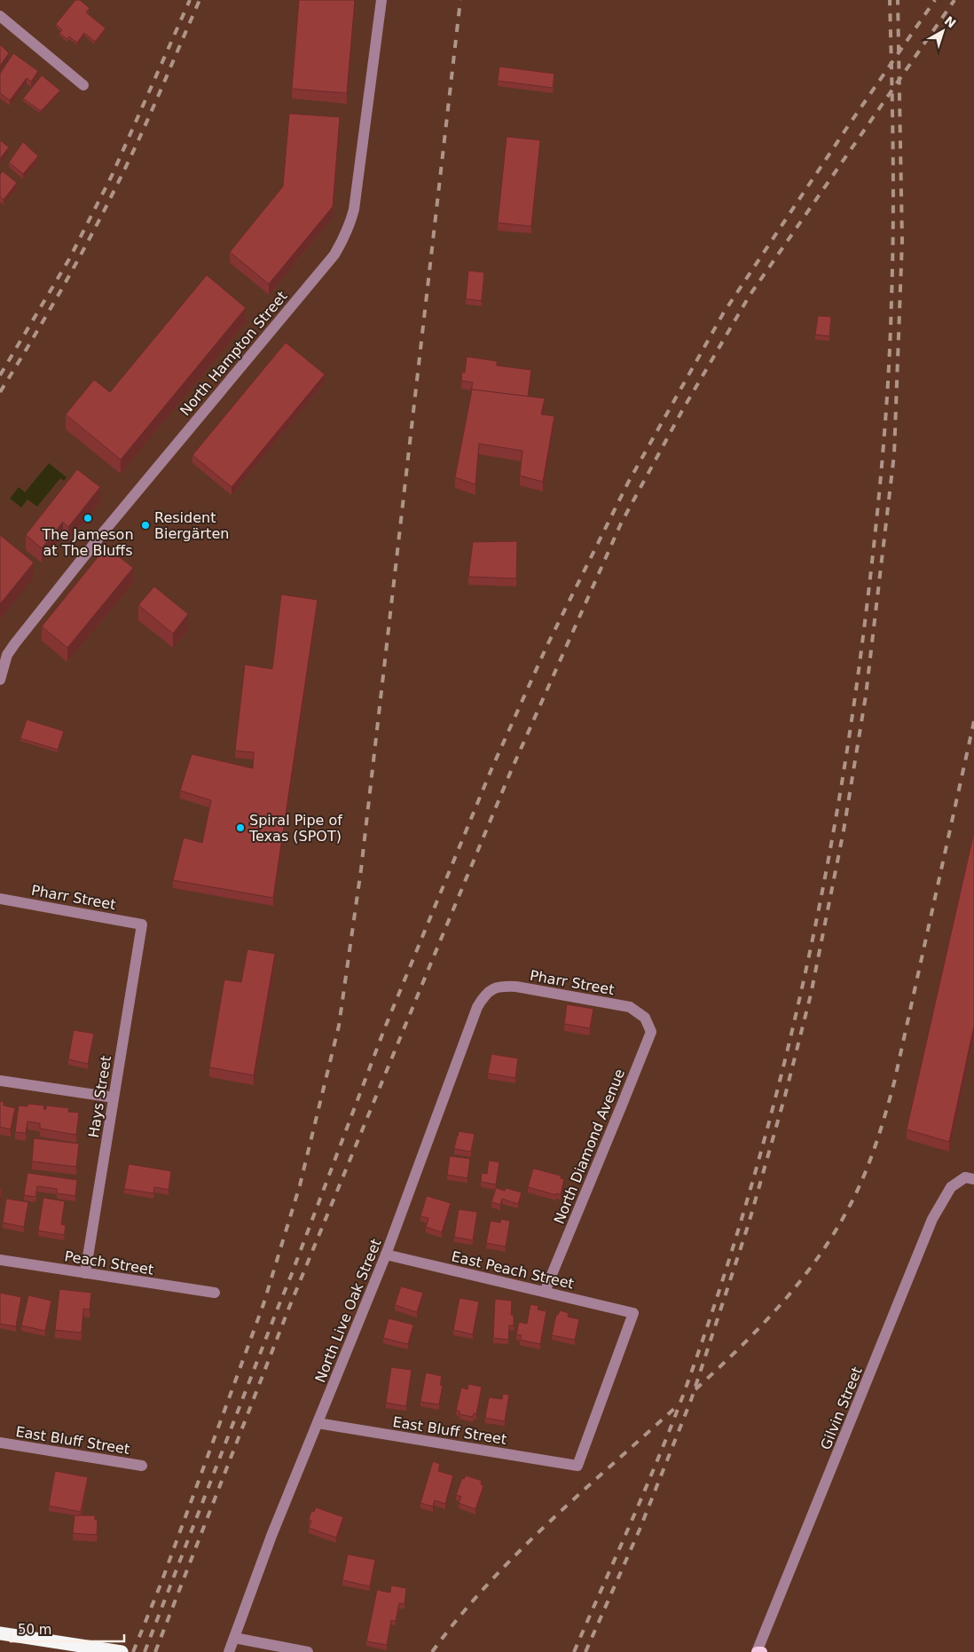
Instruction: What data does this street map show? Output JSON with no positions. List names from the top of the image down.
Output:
{
  "streets": {
    "street": [
      "North Hampton Street",
      "Pharr Street",
      "Hays Street",
      "North Diamond Avenue",
      "Peach Street",
      "East Peach Street",
      "North Live Oak Street",
      "Gilvin Street",
      "East Bluff Street"
    ]
  },
  "crossings": [
    ["Pharr Street", "Hays Street"],
    ["Pharr Street", "North Diamond Avenue"],
    ["Pharr Street", "North Live Oak Street"],
    ["Hays Street", "Peach Street"],
    ["North Diamond Avenue", "East Peach Street"],
    ["East Peach Street", "North Live Oak Street"],
    ["East Peach Street", "East Bluff Street"],
    ["North Live Oak Street", "East Bluff Street"]
  ],
  "places": ["The Jameson at The Bluffs", "Resident Biergärten", "Spiral Pipe of Texas (SPOT)"],
  "scale_bar": "50 m",
  "north": "top right"
}
